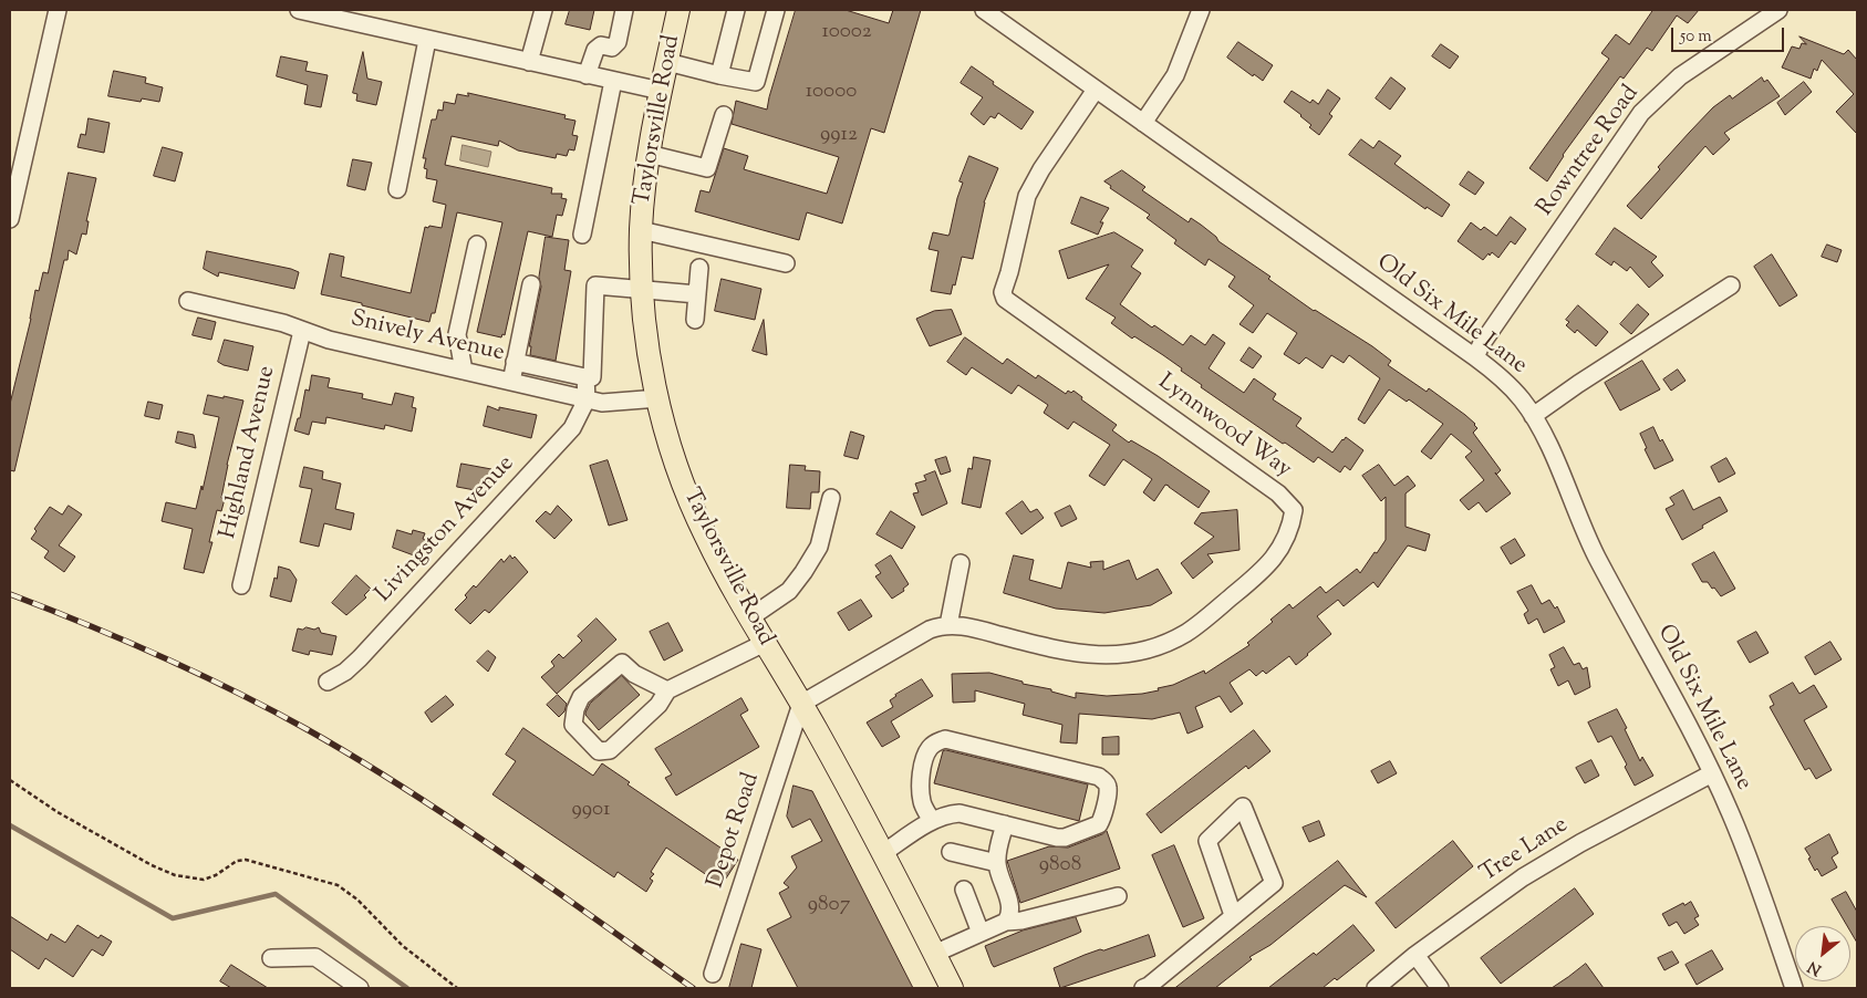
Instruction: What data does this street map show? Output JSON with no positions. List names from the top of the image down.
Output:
{
  "streets": {
    "main road": ["Taylorsville Road"],
    "street": [
      "Rowntree Road",
      "Old Six Mile Lane",
      "Snively Avenue",
      "Lynnwood Way",
      "Highland Avenue",
      "Livingston Avenue",
      "Depot Road",
      "Tree Lane"
    ]
  },
  "crossings": [
    ["Taylorsville Road", "Snively Avenue"],
    ["Taylorsville Road", "Lynnwood Way"],
    ["Taylorsville Road", "Depot Road"],
    ["Rowntree Road", "Old Six Mile Lane"],
    ["Old Six Mile Lane", "Lynnwood Way"],
    ["Old Six Mile Lane", "Tree Lane"],
    ["Snively Avenue", "Highland Avenue"],
    ["Snively Avenue", "Livingston Avenue"],
    ["Lynnwood Way", "Depot Road"]
  ],
  "house_numbers": [
    "10002",
    "10000",
    "9912",
    "9901",
    "9808",
    "9807"
  ],
  "scale_bar": "50 m",
  "north": "bottom left"
}
